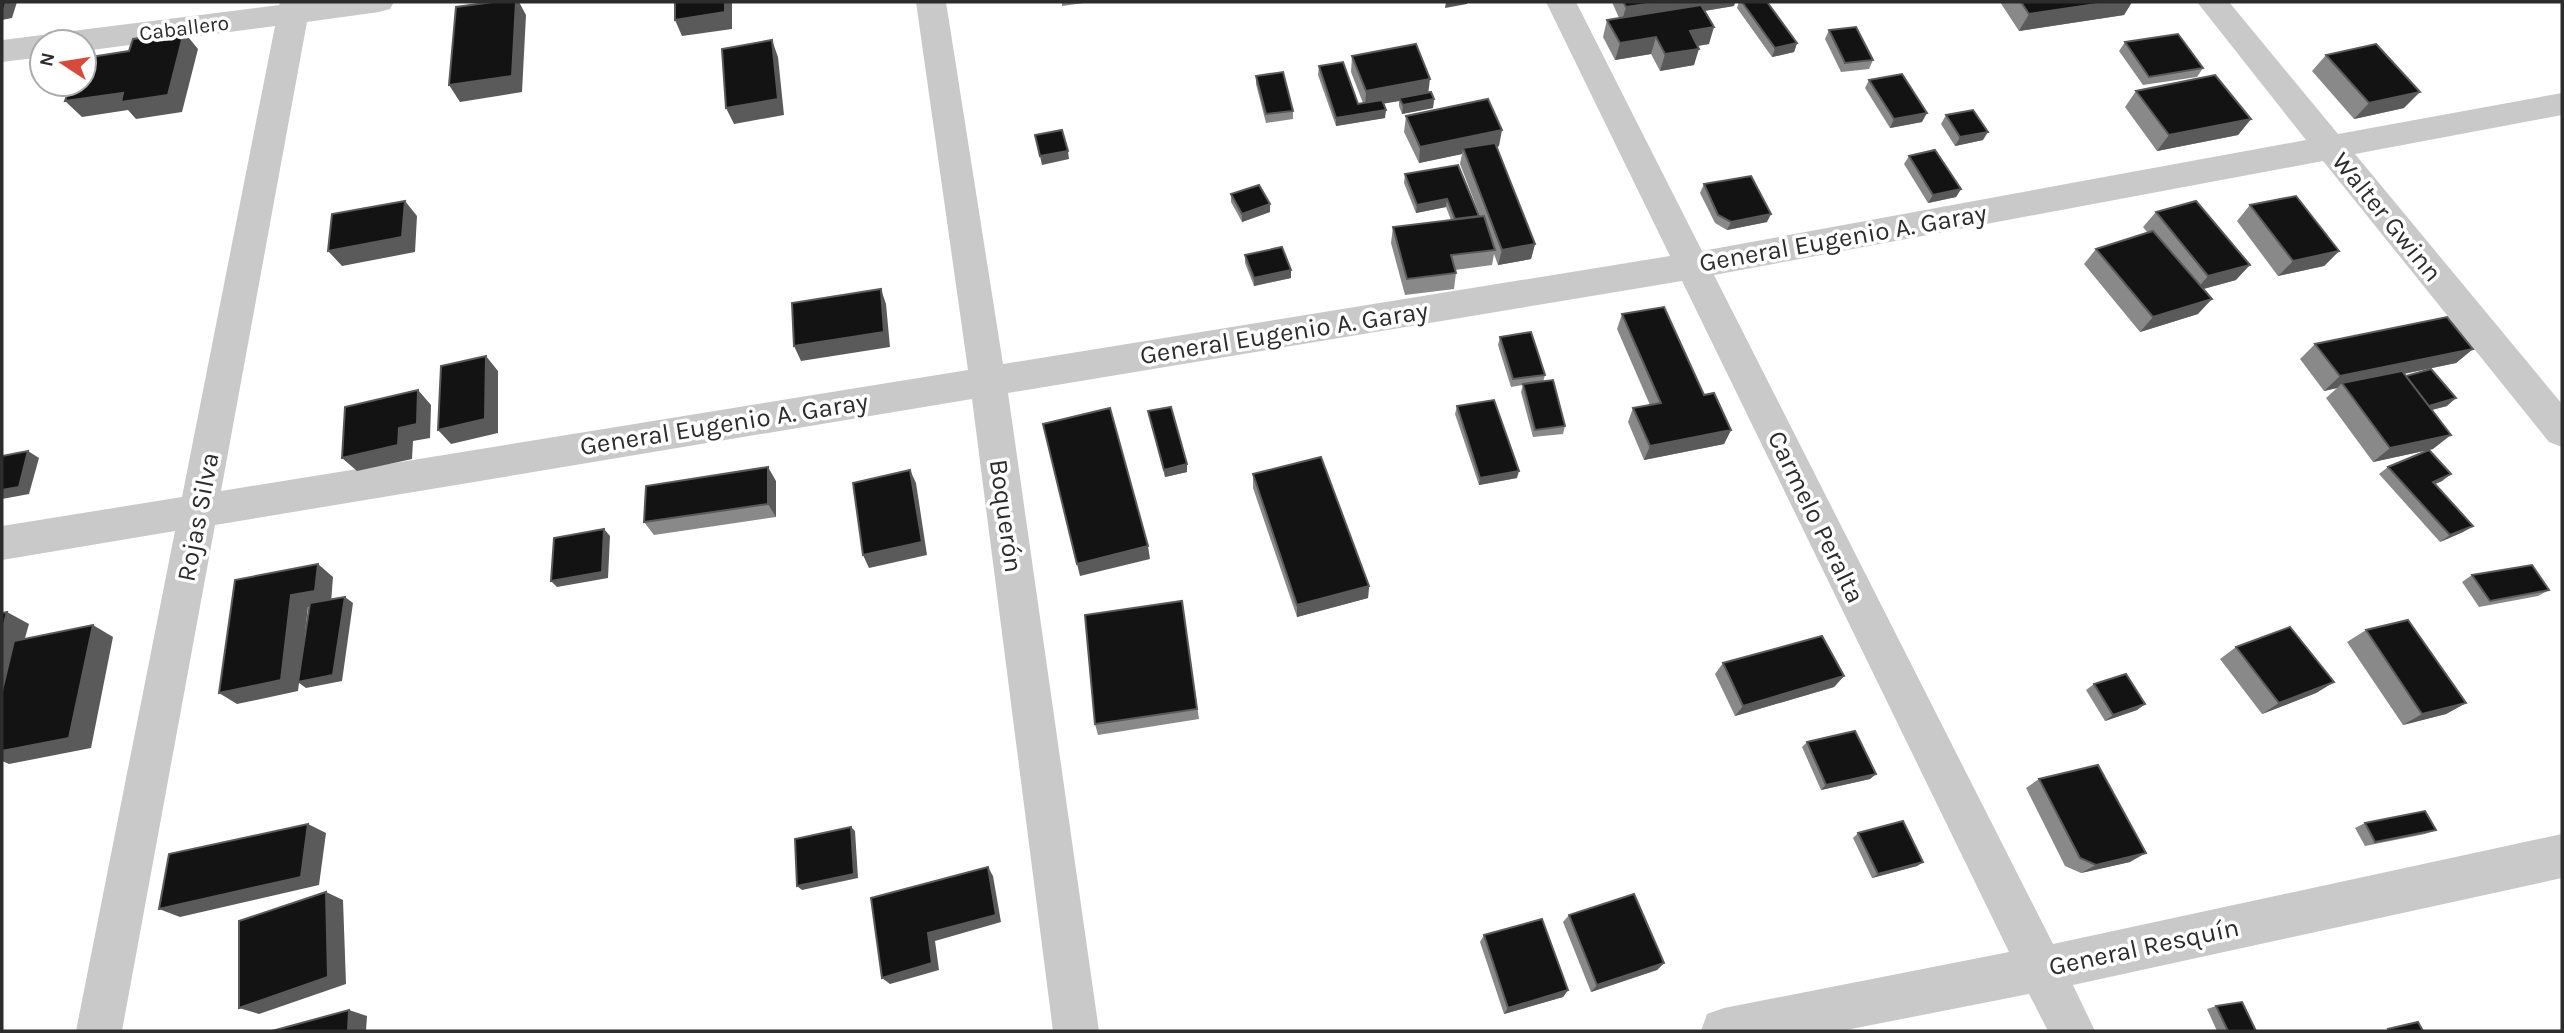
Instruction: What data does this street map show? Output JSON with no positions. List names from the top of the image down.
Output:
{
  "streets": {
    "street": [
      "Caballero",
      "Walter Gwinn",
      "General Eugenio A. Garay",
      "Boquerón",
      "Rojas Silva",
      "Carmelo Peralta",
      "General Resquín"
    ]
  },
  "crossings": [
    ["Caballero", "Rojas Silva"],
    ["Walter Gwinn", "General Eugenio A. Garay"],
    ["General Eugenio A. Garay", "Boquerón"],
    ["General Eugenio A. Garay", "Rojas Silva"],
    ["General Eugenio A. Garay", "Carmelo Peralta"],
    ["Carmelo Peralta", "General Resquín"]
  ],
  "north": "left"
}
